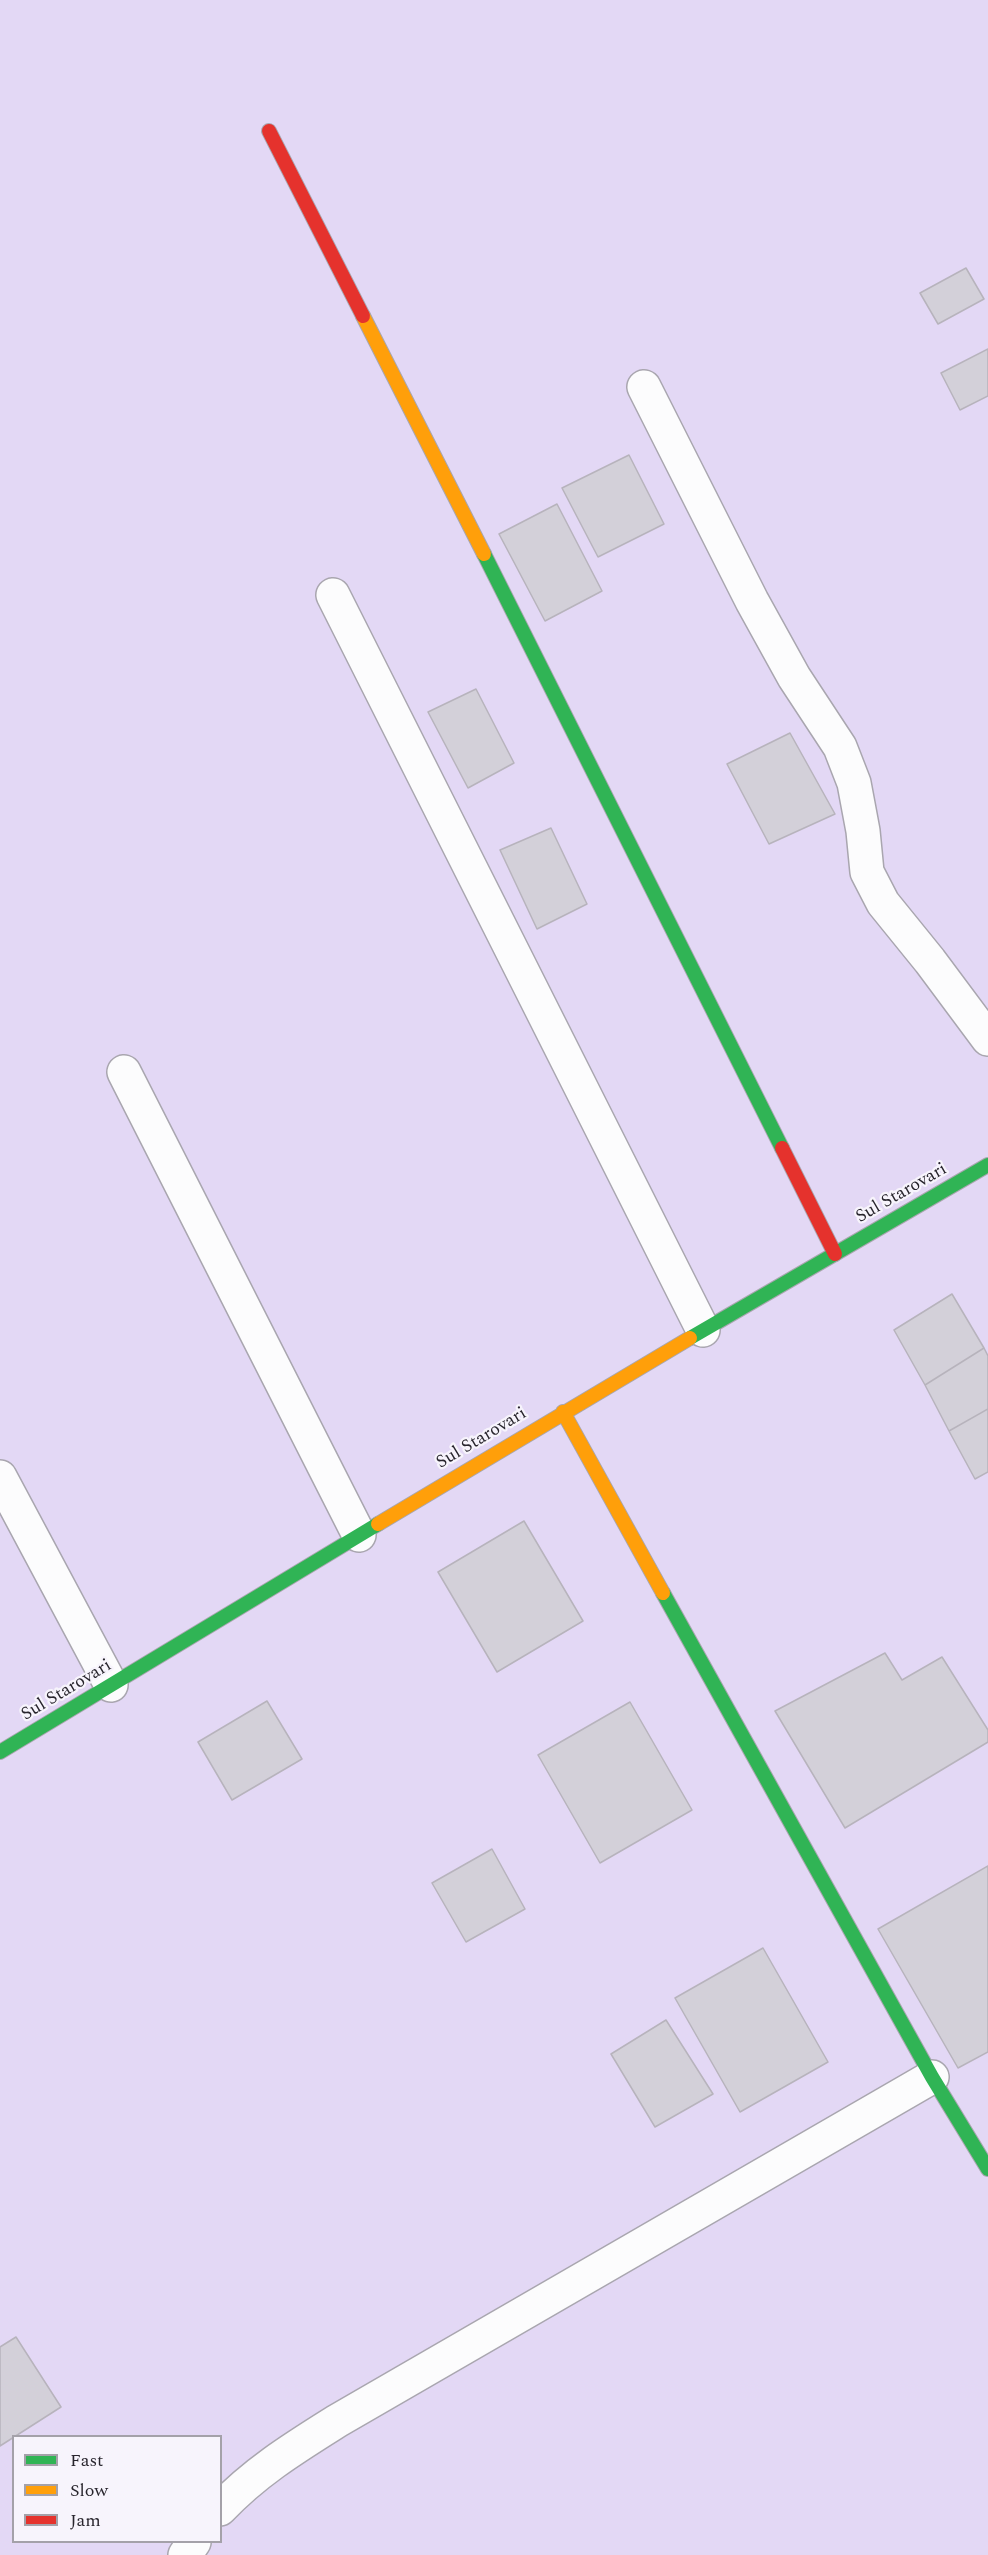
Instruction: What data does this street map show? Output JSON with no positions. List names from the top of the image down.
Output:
{
  "streets": {
    "street": ["Sul Starovari"]
  },
  "legend": ["Fast", "Slow", "Jam"]
}
